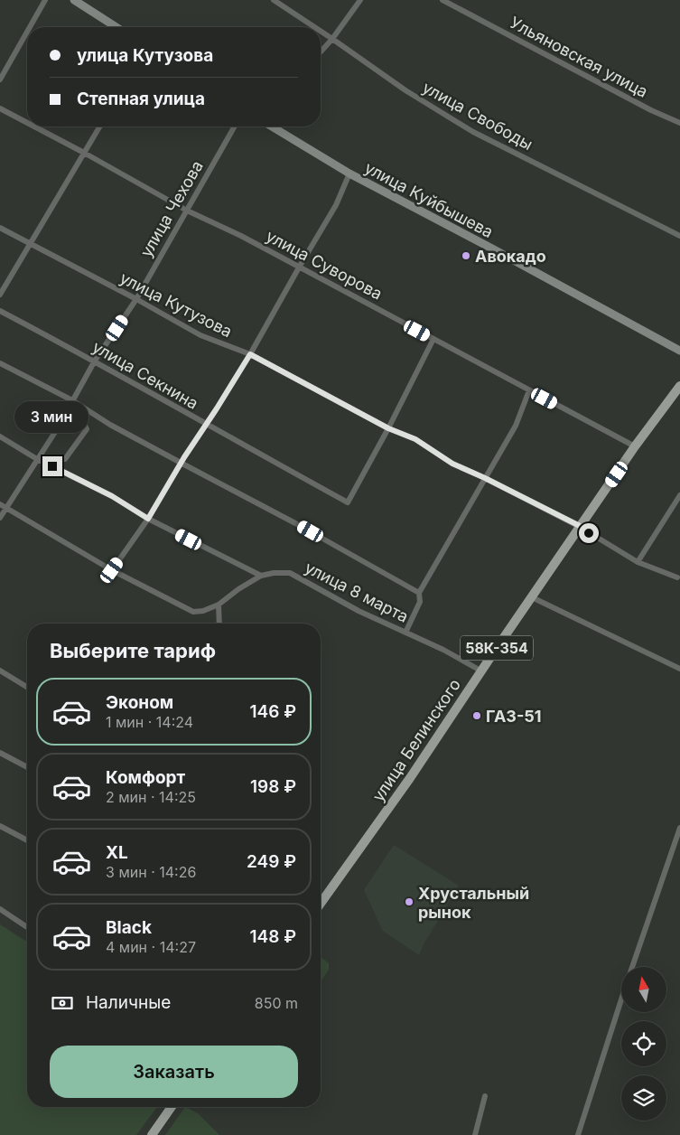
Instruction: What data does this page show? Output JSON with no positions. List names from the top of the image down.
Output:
{
  "streets": {
    "main road": ["улица Куйбышева", "58К-354", "улица Белинского"],
    "street": [
      "Ульяновская улица",
      "улица Свободы",
      "улица Чехова",
      "улица Суворова",
      "улица Кутузова",
      "улица Секнина",
      "улица 8 марта"
    ]
  },
  "crossings": [
    ["улица Чехова", "улица Суворова"],
    ["улица Чехова", "улица Кутузова"],
    ["улица Чехова", "улица Секнина"],
    ["улица Суворова", "улица Белинского"],
    ["улица Кутузова", "улица Секнина"],
    ["улица Кутузова", "улица Белинского"],
    ["улица 8 марта", "улица Белинского"]
  ],
  "places": ["Авокадо", "ГАЗ-51", "Хрустальный рынок"],
  "north": "top",
  "page": {
    "banner": ["улица Кутузова", "Степная улица"],
    "bubble": "3 мин",
    "heading": "Выберите тариф",
    "list": [
      {
        "name": "Эконом",
        "note": "1 мин · 14:24",
        "value": "146 ₽"
      },
      {
        "name": "Комфорт",
        "note": "2 мин · 14:25",
        "value": "198 ₽"
      },
      {
        "name": "XL",
        "note": "3 мин · 14:26",
        "value": "249 ₽"
      },
      {
        "name": "Black",
        "note": "4 мин · 14:27",
        "value": "148 ₽"
      }
    ],
    "pay": ["Наличные", "850 m"],
    "buttons": "Заказать"
  }
}
